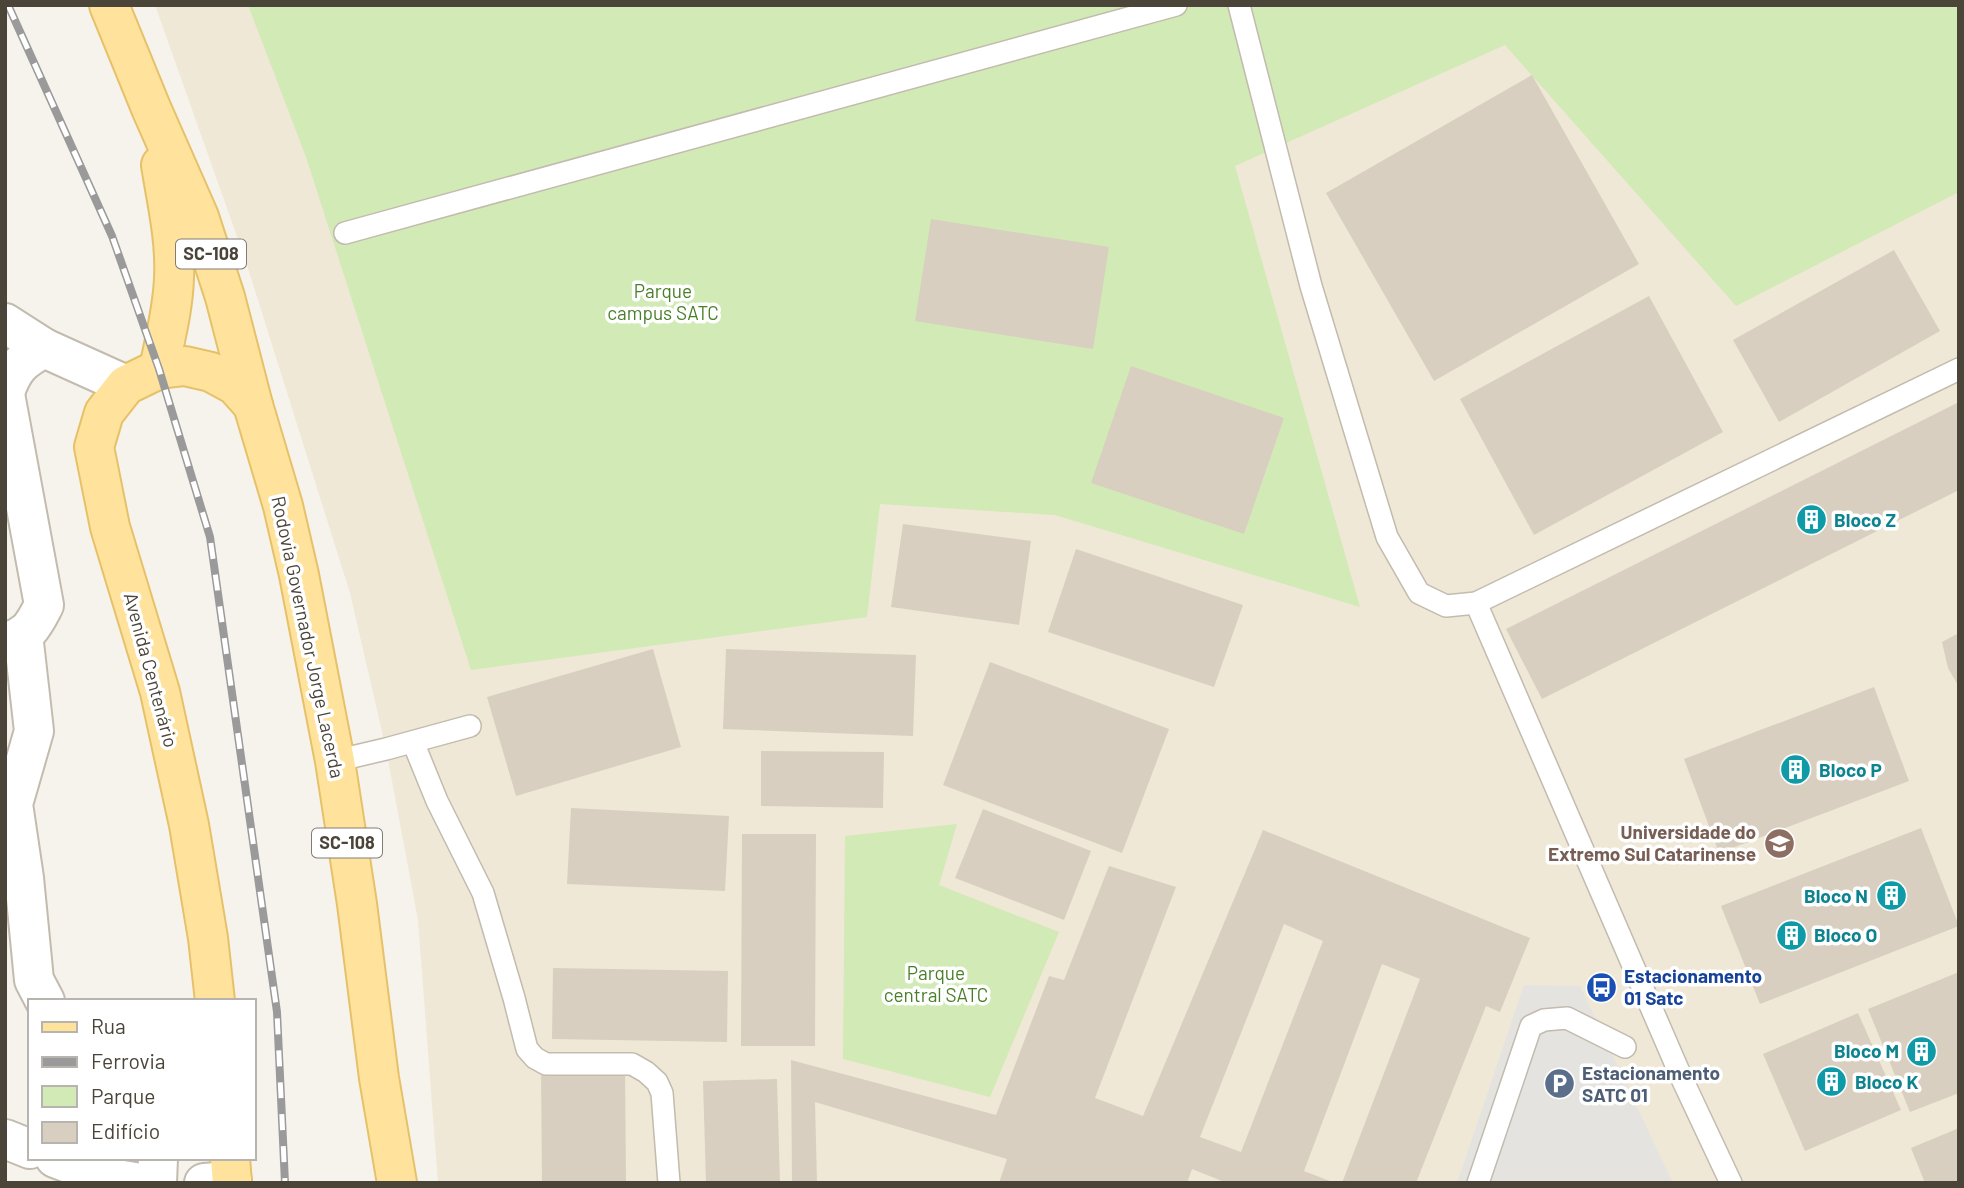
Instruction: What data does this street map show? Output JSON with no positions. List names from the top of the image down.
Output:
{
  "streets": {
    "main road": ["SC-108", "Rodovia Governador Jorge Lacerda", "Avenida Centenário"]
  },
  "crossings": [
    ["Rodovia Governador Jorge Lacerda", "Avenida Centenário"]
  ],
  "parks": ["Parque campus SATC", "Parque central SATC"],
  "places": {
    "building": [
      "Bloco Z",
      "Bloco P",
      "Bloco N",
      "Bloco O",
      "Bloco M",
      "Bloco K"
    ],
    "school or university": ["Universidade do Extremo Sul Catarinense"],
    "bus stop": ["Estacionamento 01 Satc"],
    "parking": ["Estacionamento SATC 01"]
  },
  "legend": [
    "Rua",
    "Ferrovia",
    "Parque",
    "Edifício"
  ]
}
